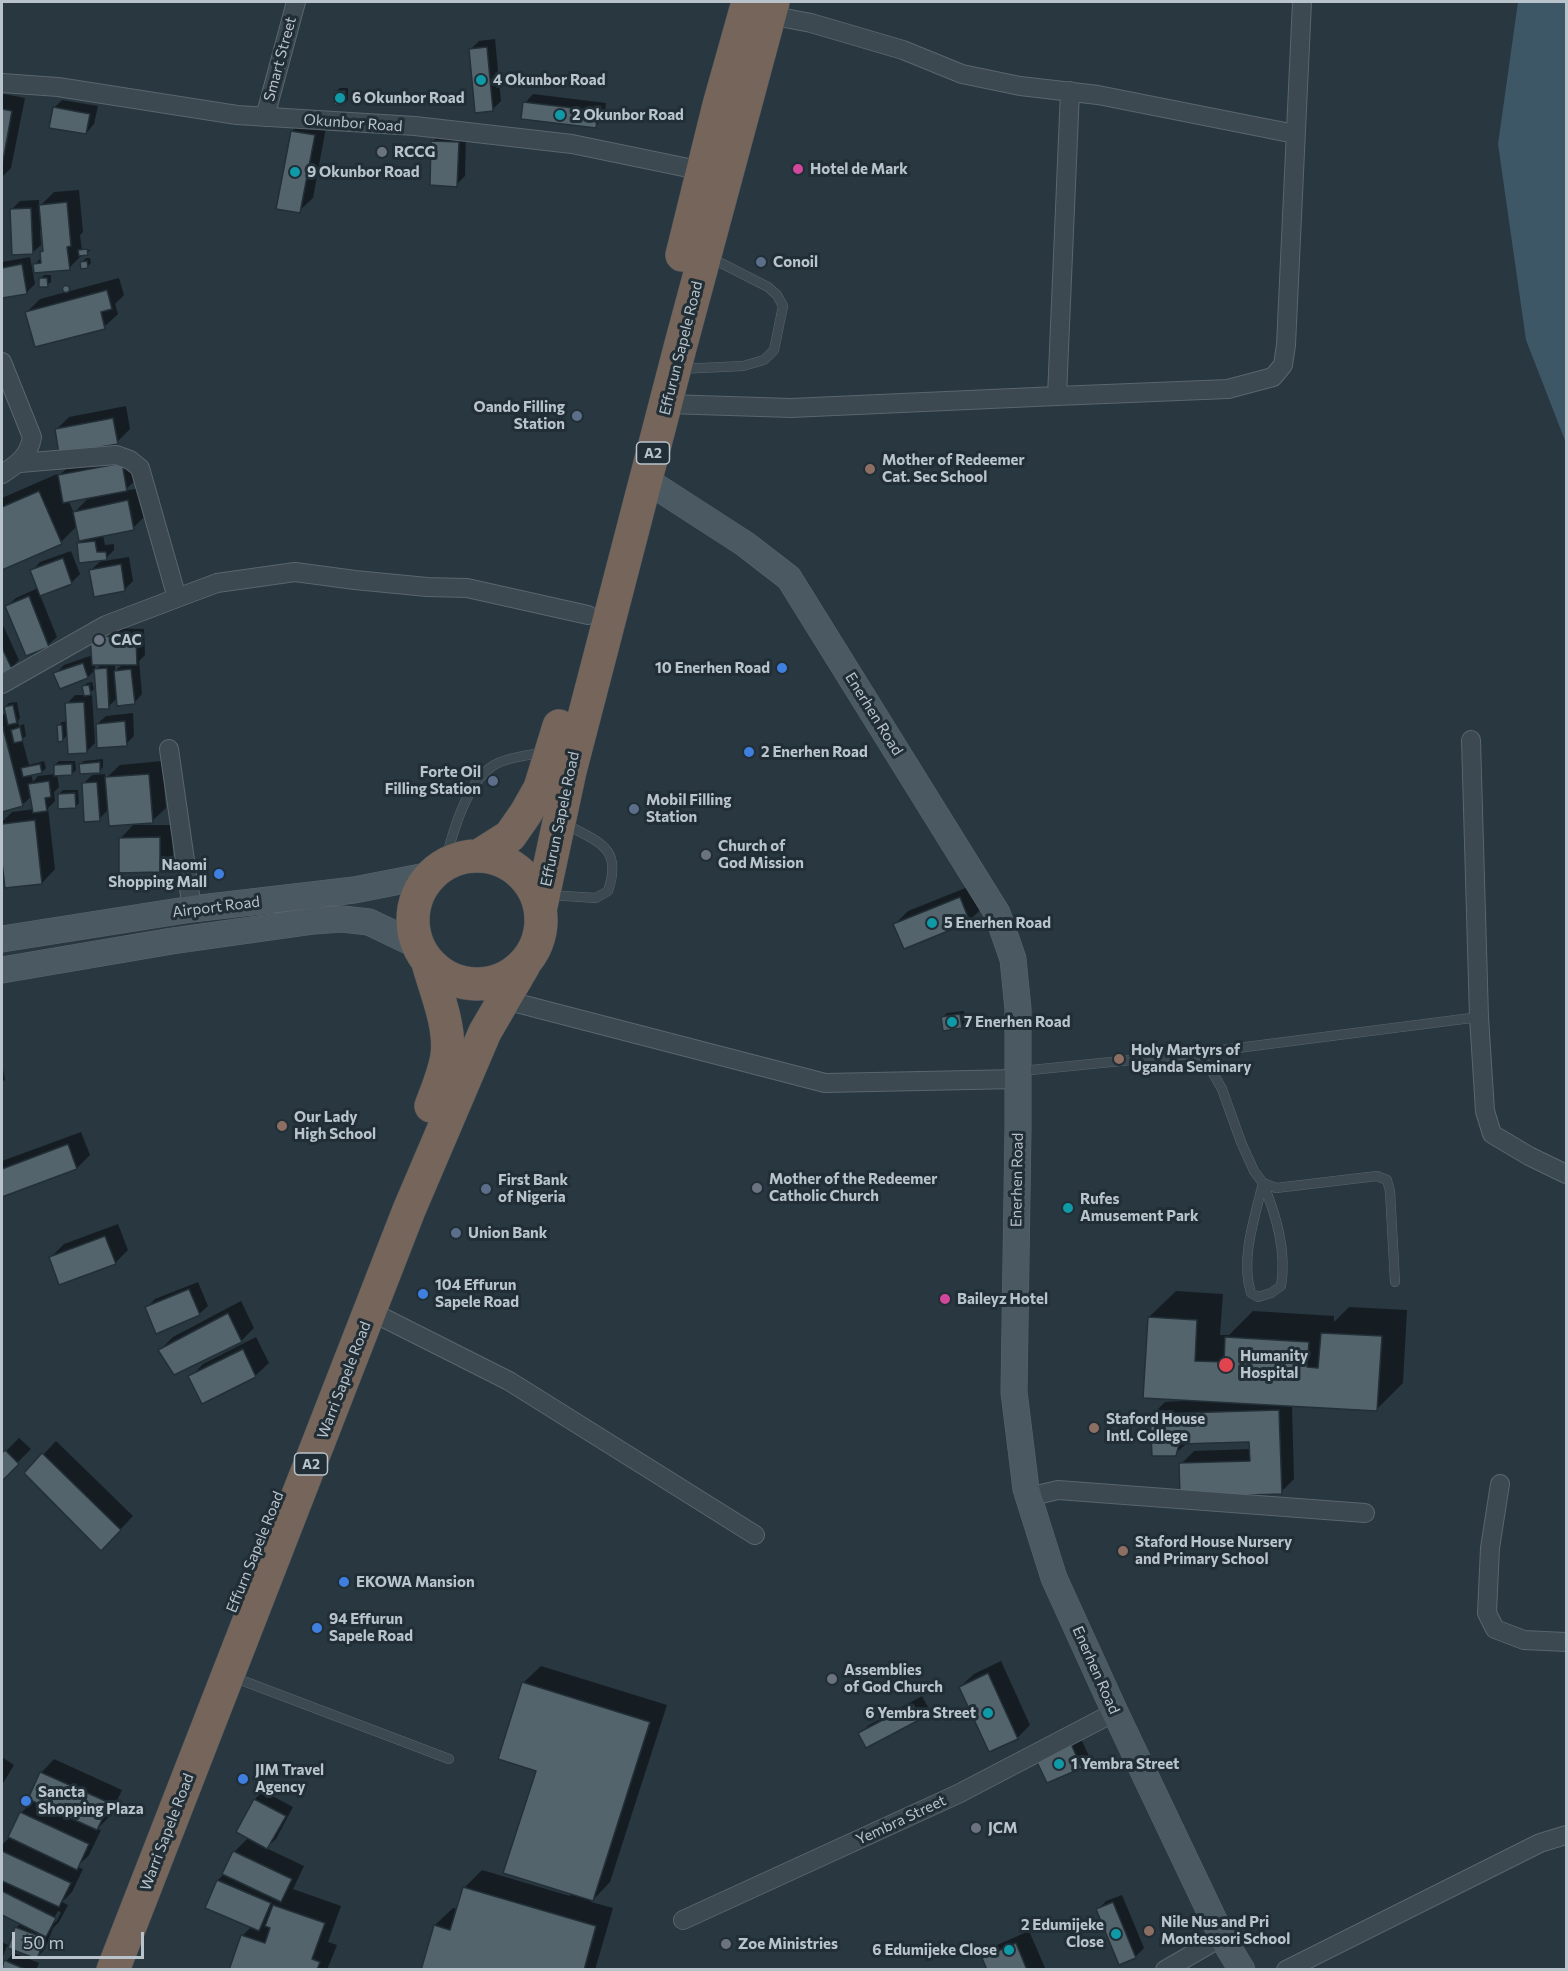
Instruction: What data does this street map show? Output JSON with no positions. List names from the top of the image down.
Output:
{
  "streets": {
    "highway": [
      "Effurun Sapele Road",
      "A2",
      "Warri Sapele Road",
      "Effurn Sapele Road"
    ],
    "street": [
      "Smart Street",
      "Okunbor Road",
      "Enerhen Road",
      "Airport Road",
      "Yembra Street"
    ]
  },
  "crossings": [
    ["Smart Street", "Okunbor Road"],
    ["Okunbor Road", "Effurun Sapele Road"],
    ["Effurun Sapele Road", "A2"],
    ["Effurun Sapele Road", "Enerhen Road"],
    ["Effurun Sapele Road", "Airport Road"],
    ["Effurun Sapele Road", "Warri Sapele Road"],
    ["Effurun Sapele Road", "Effurn Sapele Road"],
    ["A2", "Airport Road"],
    ["A2", "Warri Sapele Road"],
    ["A2", "Effurn Sapele Road"],
    ["Enerhen Road", "Yembra Street"],
    ["Airport Road", "Warri Sapele Road"],
    ["Airport Road", "Effurn Sapele Road"],
    ["Warri Sapele Road", "Effurn Sapele Road"]
  ],
  "places": [
    "4 Okunbor Road",
    "6 Okunbor Road",
    "2 Okunbor Road",
    "RCCG",
    "Hotel de Mark",
    "9 Okunbor Road",
    "Conoil",
    "Oando Filling Station",
    "Mother of Redeemer Cat. Sec School",
    "CAC",
    "10 Enerhen Road",
    "2 Enerhen Road",
    "Forte Oil Filling Station",
    "Mobil Filling Station",
    "Church of God Mission",
    "Naomi Shopping Mall",
    "5 Enerhen Road",
    "7 Enerhen Road",
    "Holy Martyrs of Uganda Seminary",
    "Our Lady High School",
    "Mother of the Redeemer Catholic Church",
    "First Bank of Nigeria",
    "Rufes Amusement Park",
    "Union Bank",
    "104 Effurun Sapele Road",
    "Baileyz Hotel",
    "Humanity Hospital",
    "Staford House Intl. College",
    "Staford House Nursery and Primary School",
    "EKOWA Mansion",
    "94 Effurun Sapele Road",
    "Assemblies of God Church",
    "6 Yembra Street",
    "1 Yembra Street",
    "JIM Travel Agency",
    "Sancta Shopping Plaza",
    "JCM",
    "Nile Nus and Pri Montessori School",
    "2 Edumijeke Close",
    "Zoe Ministries",
    "6 Edumijeke Close"
  ],
  "scale_bar": "50 m"
}
